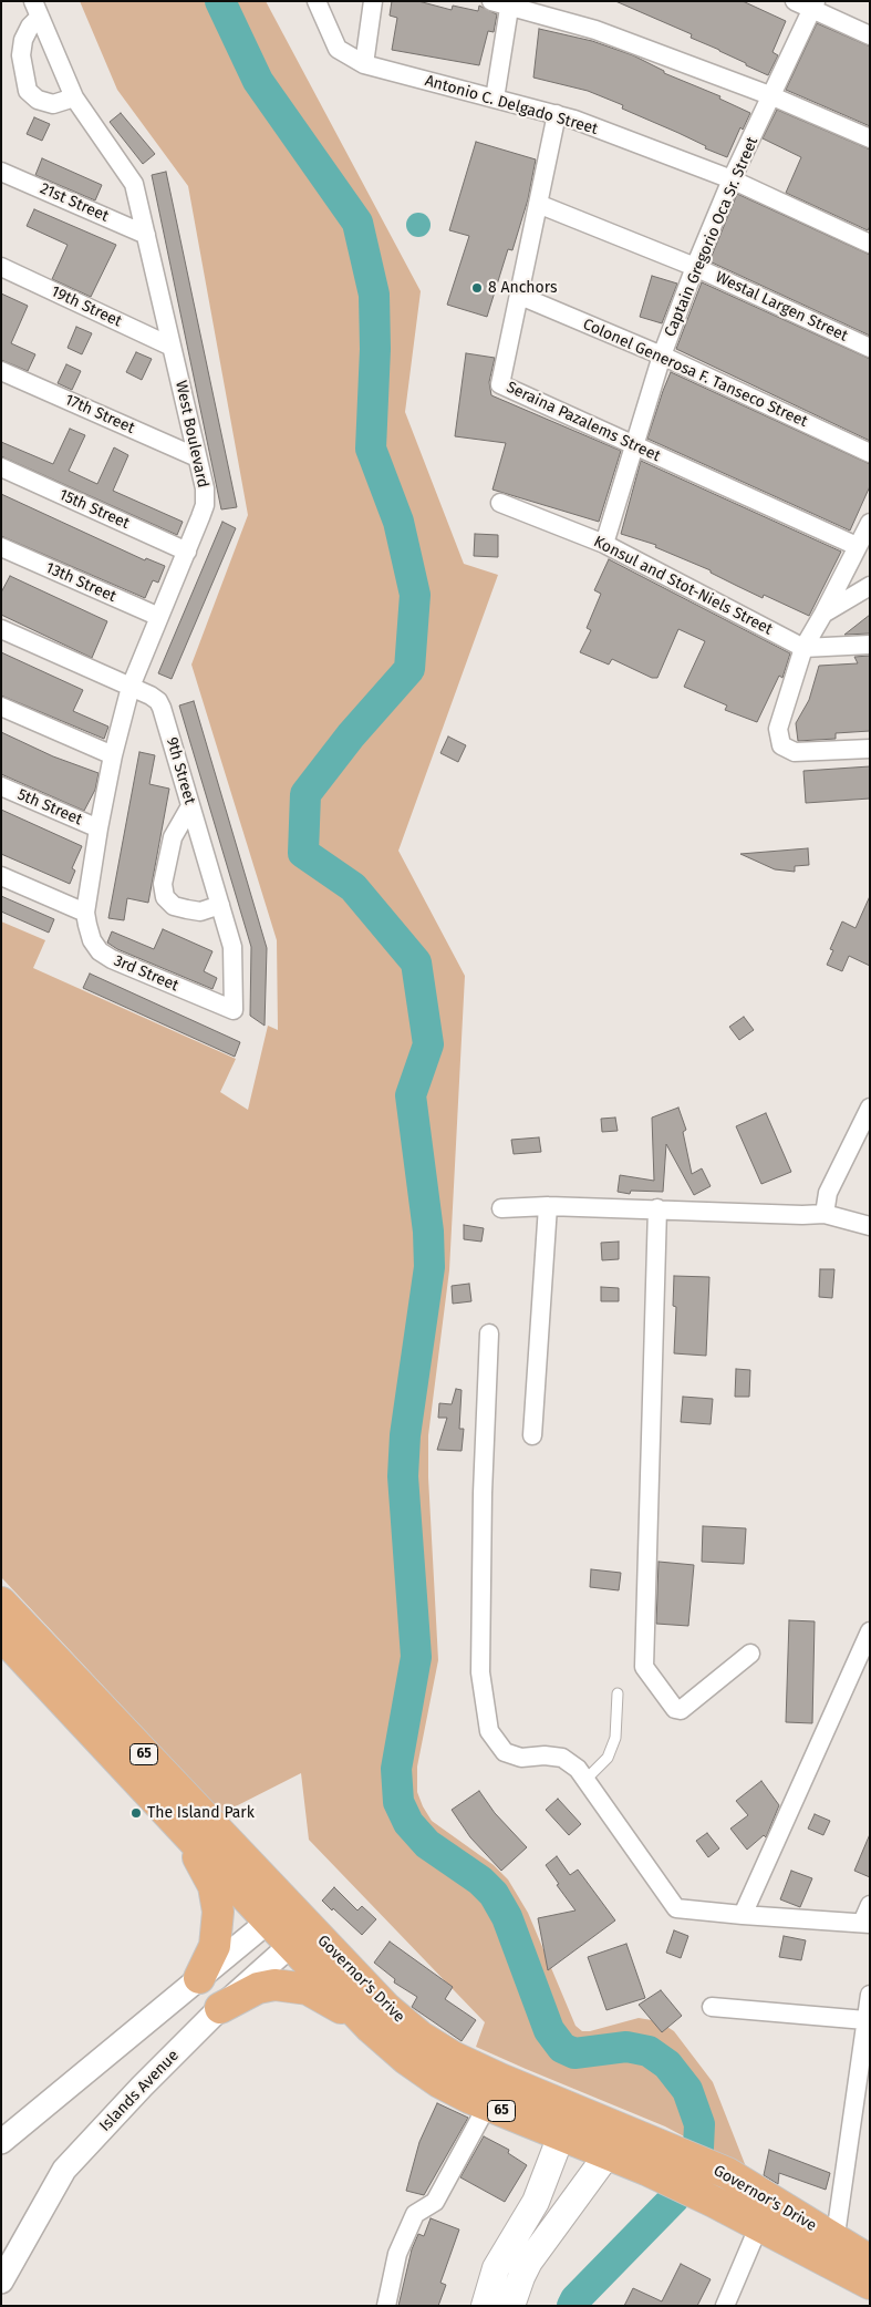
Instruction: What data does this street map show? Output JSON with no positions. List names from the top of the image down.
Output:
{
  "streets": {
    "highway": ["65", "Governor's Drive"],
    "street": [
      "Antonio C. Delgado Street",
      "21st Street",
      "Captain Gregorio Oca Sr. Street",
      "19th Street",
      "Westal Largen Street",
      "Colonel Generosa F. Tanseco Street",
      "17th Street",
      "Seraina Pazalems Street",
      "West Boulevard",
      "15th Street",
      "13th Street",
      "Konsul and Stot-Niels Street",
      "9th Street",
      "5th Street",
      "3rd Street",
      "Islands Avenue"
    ]
  },
  "crossings": [
    ["Antonio C. Delgado Street", "Captain Gregorio Oca Sr. Street"],
    ["Antonio C. Delgado Street", "Seraina Pazalems Street"],
    ["21st Street", "West Boulevard"],
    ["Captain Gregorio Oca Sr. Street", "Westal Largen Street"],
    ["Captain Gregorio Oca Sr. Street", "Colonel Generosa F. Tanseco Street"],
    ["Captain Gregorio Oca Sr. Street", "Seraina Pazalems Street"],
    ["Captain Gregorio Oca Sr. Street", "Konsul and Stot-Niels Street"],
    ["19th Street", "West Boulevard"],
    ["Westal Largen Street", "Seraina Pazalems Street"],
    ["Colonel Generosa F. Tanseco Street", "Seraina Pazalems Street"],
    ["17th Street", "West Boulevard"],
    ["West Boulevard", "15th Street"],
    ["West Boulevard", "13th Street"],
    ["West Boulevard", "9th Street"],
    ["West Boulevard", "5th Street"],
    ["West Boulevard", "3rd Street"],
    ["9th Street", "3rd Street"],
    ["Governor's Drive", "Islands Avenue"]
  ],
  "places": ["8 Anchors", "The Island Park"]
}
